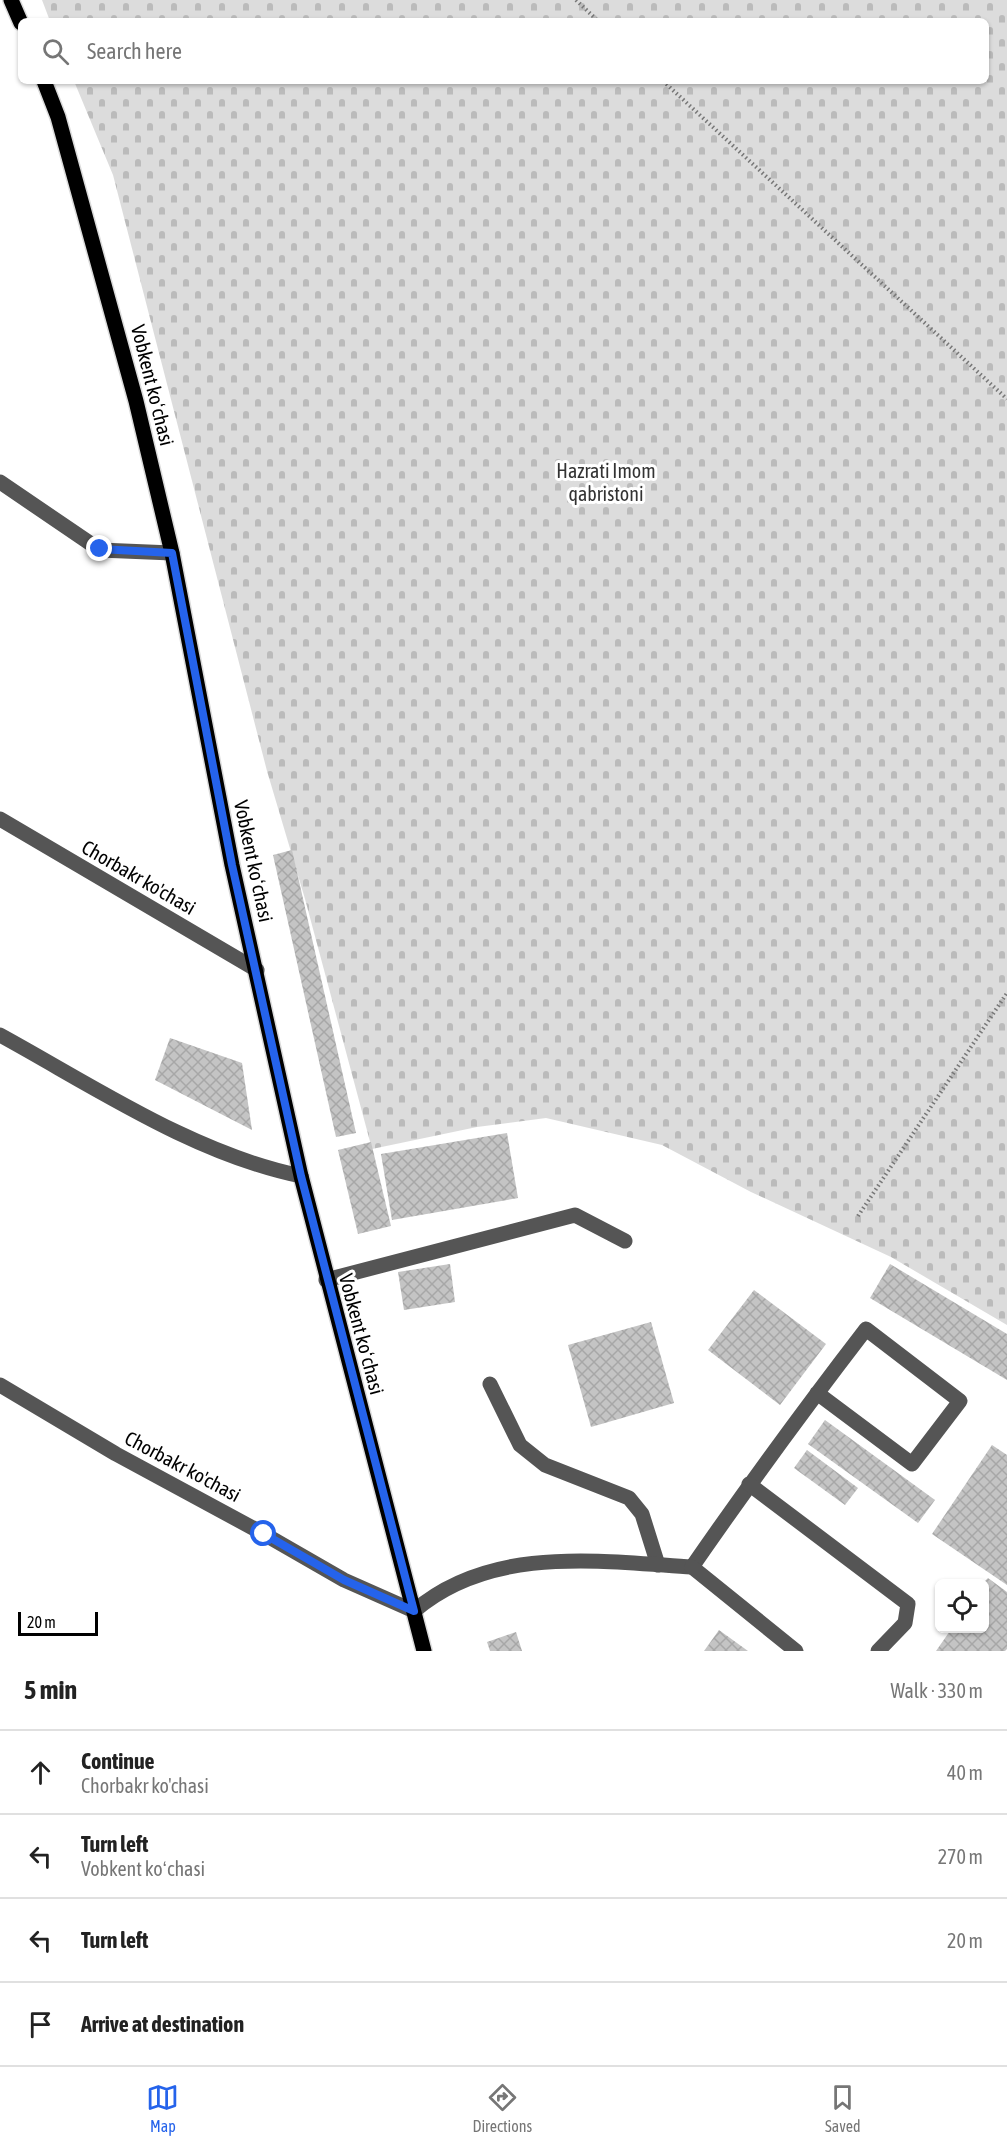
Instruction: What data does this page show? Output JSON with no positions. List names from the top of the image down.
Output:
{
  "streets": {
    "main road": ["Vobkent koʻchasi"],
    "street": ["Chorbakr ko'chasi"]
  },
  "crossings": [
    ["Vobkent koʻchasi", "Chorbakr ko'chasi"]
  ],
  "parks": ["Hazrati Imom qabristoni"],
  "scale_bar": "20 m",
  "page": {
    "search": "Search here",
    "scale": "20 m",
    "heading": ["5 min", "Walk · 330 m"],
    "list": [
      ["Continue", "Chorbakr ko'chasi", "40 m"],
      ["Turn left", "Vobkent koʻchasi", "270 m"],
      ["Turn left", "20 m"],
      "Arrive at destination"
    ],
    "nav": ["Map", "Directions", "Saved"]
  }
}
